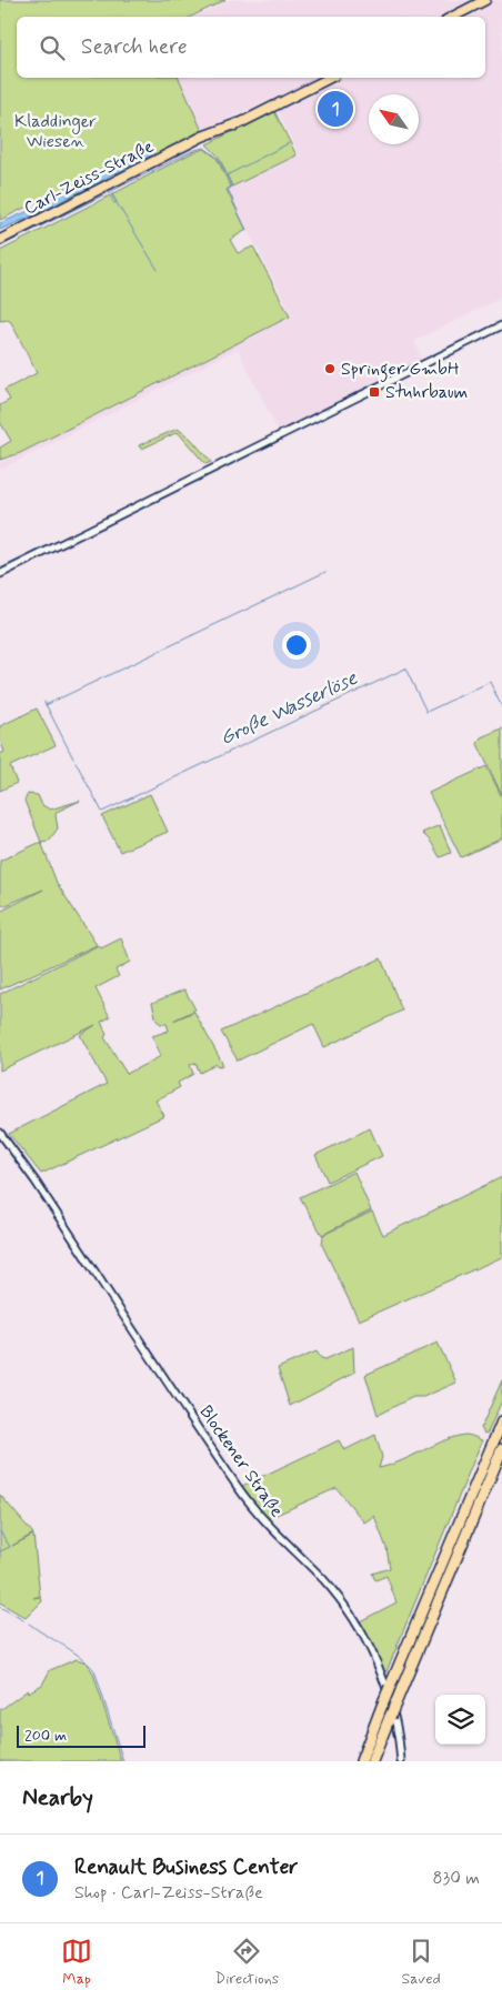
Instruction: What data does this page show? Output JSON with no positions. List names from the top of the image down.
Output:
{
  "streets": {
    "main road": ["Carl-Zeiss-Straße"],
    "street": ["Blockener Straße"]
  },
  "water": ["Große Wasserlöse"],
  "parks": ["Kladdinger Wiesen"],
  "places": {
    "other": ["Springer GmbH"],
    "transit": ["Stuhrbaum"]
  },
  "scale_bar": "200 m",
  "north": "top left",
  "page": {
    "search": "Search here",
    "pins": "1",
    "scale": "200 m",
    "heading": "Nearby",
    "list": [
      {
        "mark": "1",
        "name": "Renault Business Center",
        "note": "Shop · Carl-Zeiss-Straße",
        "value": "830 m"
      }
    ],
    "nav": ["Map", "Directions", "Saved"]
  }
}
